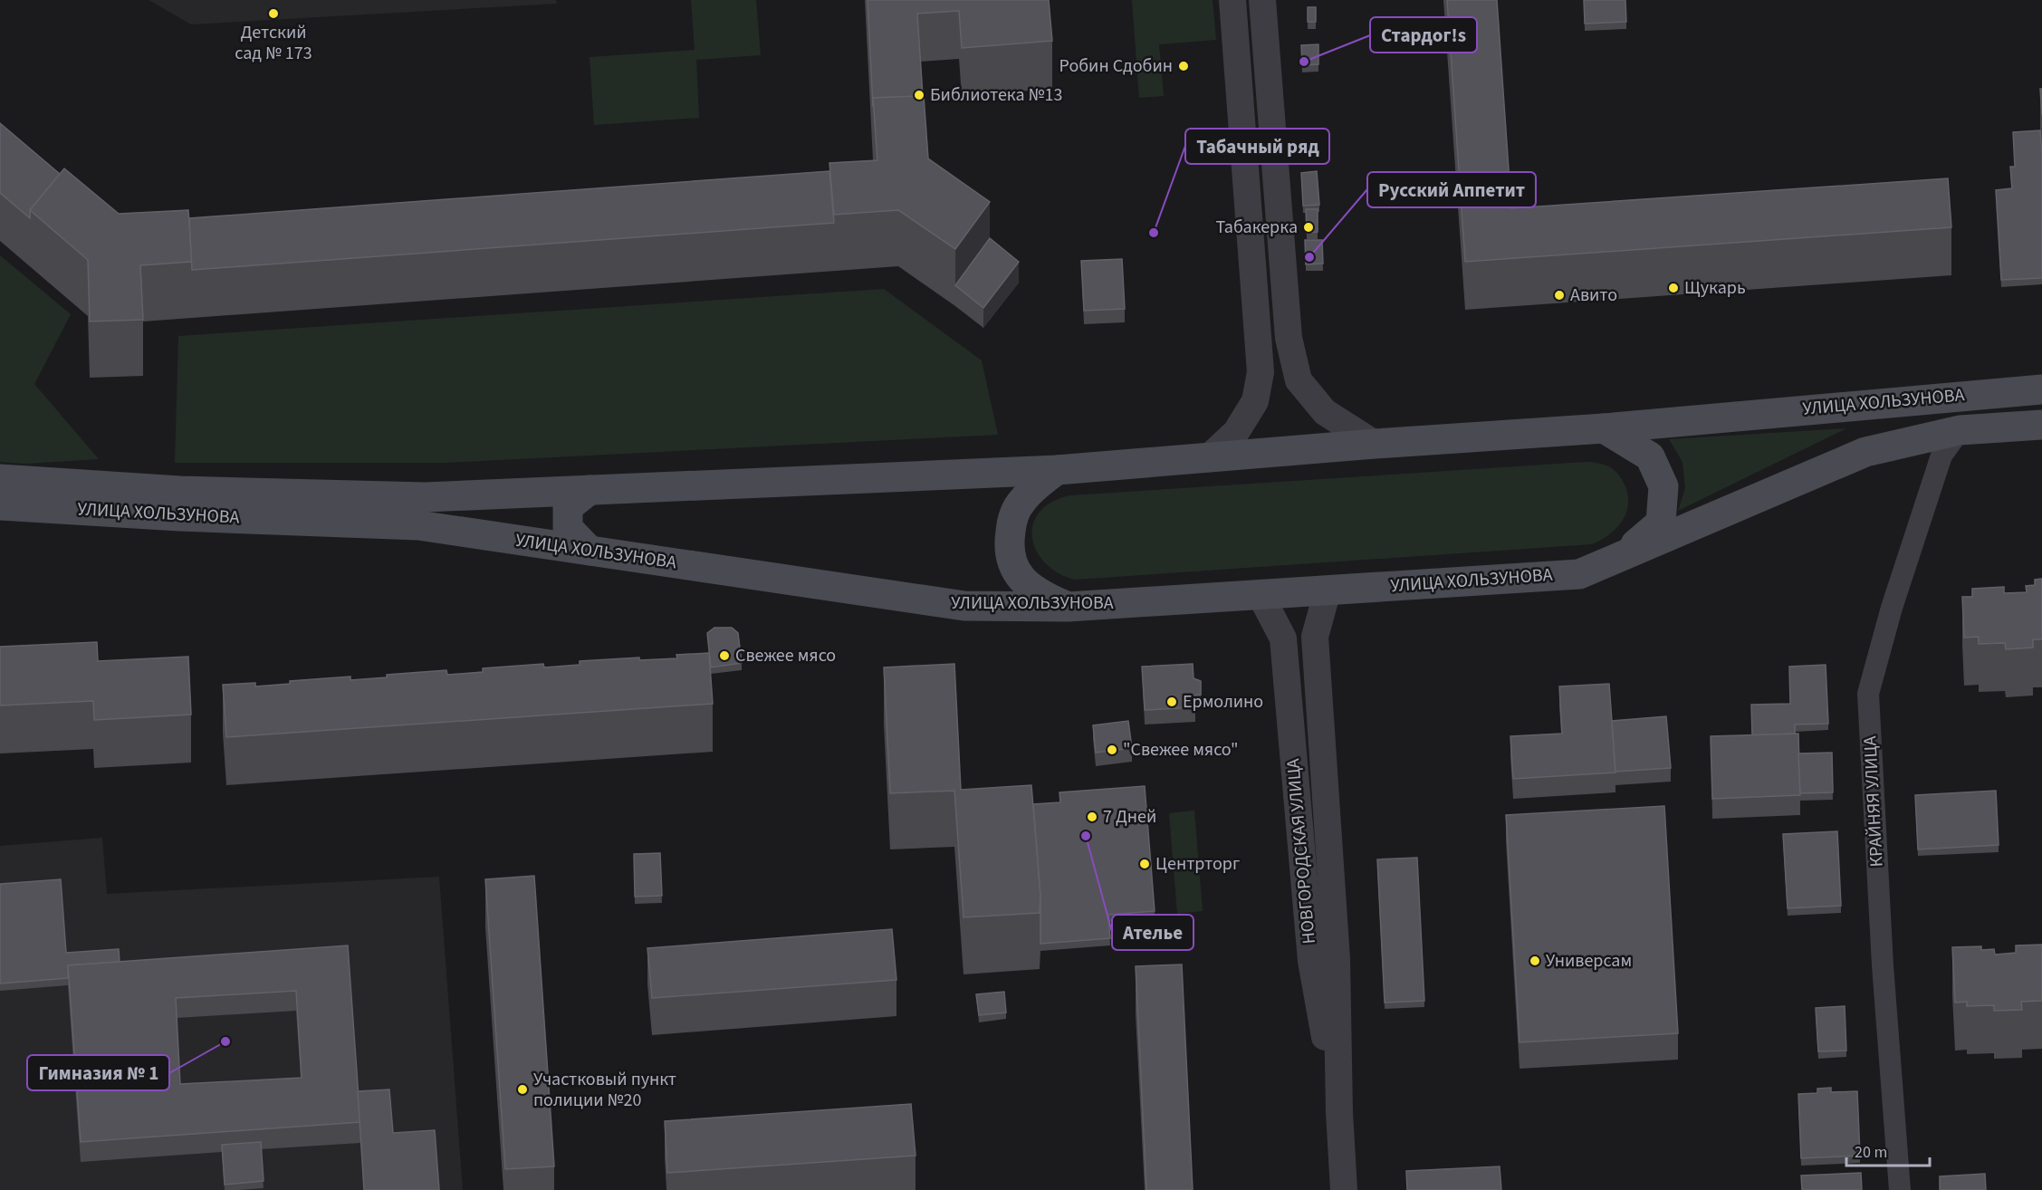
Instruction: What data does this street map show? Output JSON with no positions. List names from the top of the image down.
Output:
{
  "streets": {
    "main road": ["УЛИЦА ХОЛЬЗУНОВА"],
    "street": ["КРАЙНЯЯ УЛИЦА", "НОВГОРОДСКАЯ УЛИЦА"]
  },
  "crossings": [
    ["УЛИЦА ХОЛЬЗУНОВА", "КРАЙНЯЯ УЛИЦА"],
    ["УЛИЦА ХОЛЬЗУНОВА", "НОВГОРОДСКАЯ УЛИЦА"]
  ],
  "places": [
    "Детский сад № 173",
    "Стардог!s",
    "Робин Сдобин",
    "Библиотека №13",
    "Табакерка",
    "Табачный ряд",
    "Русский Аппетит",
    "Щукарь",
    "Авито",
    "Свежее мясо",
    "Ермолино",
    "\"Свежее мясо\"",
    "7 Дней",
    "Ателье",
    "Центрторг",
    "Универсам",
    "Гимназия № 1",
    "Участковый пункт полиции №20"
  ],
  "scale_bar": "20 m"
}
